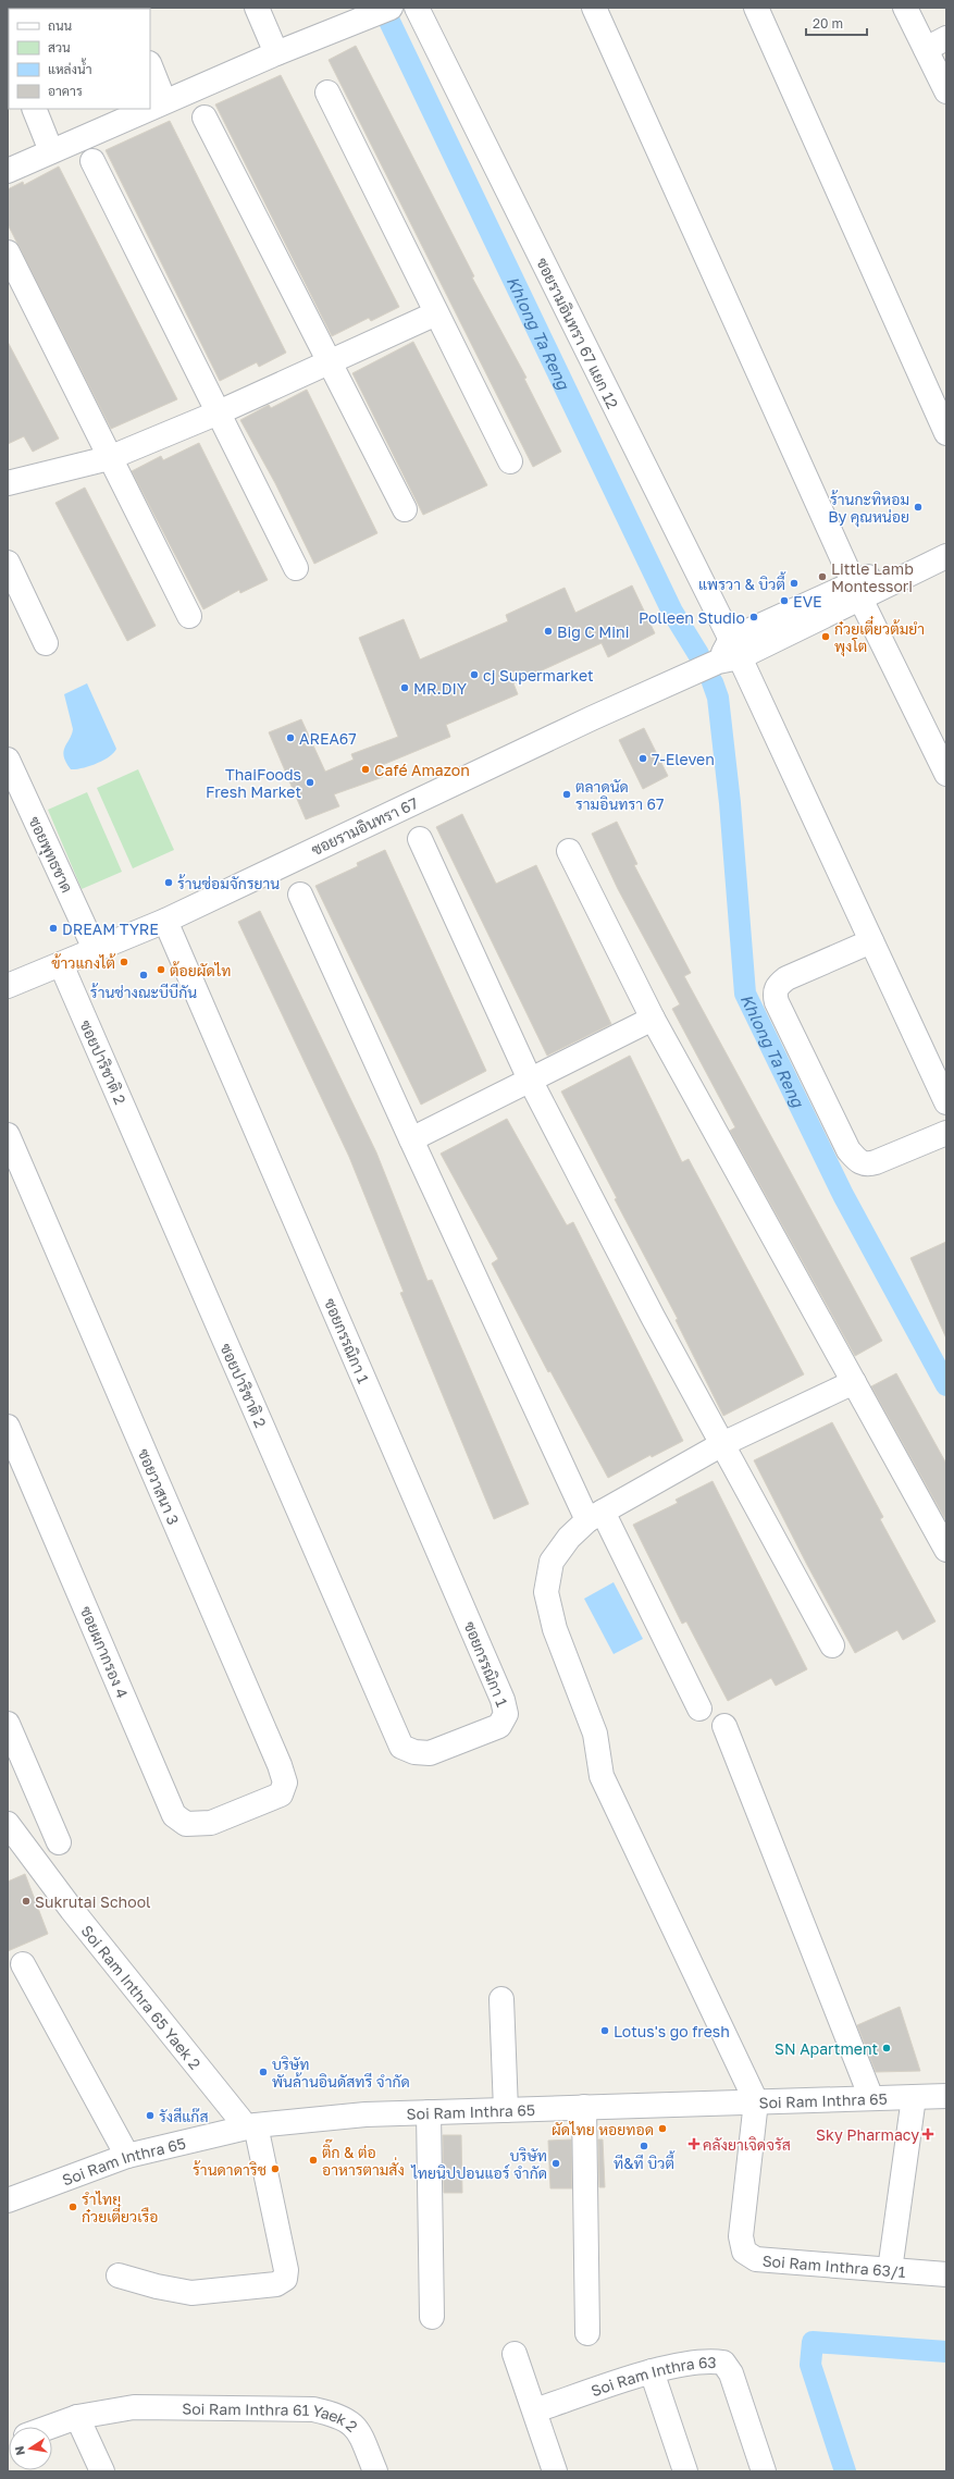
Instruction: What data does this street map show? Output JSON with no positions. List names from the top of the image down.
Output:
{
  "streets": {
    "street": [
      "ซอยรามอินทรา 67 แยก 12",
      "ซอยรามอินทรา 67",
      "ซอยพุทธชาด",
      "ซอยปาริชาติ 2",
      "ซอยกรรณิกา 1",
      "ซอยวาสนา 3",
      "ซอยผกากรอง 4",
      "Soi Ram Inthra 65 Yaek 2",
      "Soi Ram Inthra 65",
      "Soi Ram Inthra 63/1",
      "Soi Ram Inthra 63",
      "Soi Ram Inthra 61 Yaek 2"
    ]
  },
  "crossings": [
    ["ซอยรามอินทรา 67 แยก 12", "ซอยรามอินทรา 67"],
    ["ซอยรามอินทรา 67", "ซอยพุทธชาด"],
    ["ซอยรามอินทรา 67", "ซอยปาริชาติ 2"],
    ["ซอยรามอินทรา 67", "ซอยกรรณิกา 1"],
    ["ซอยปาริชาติ 2", "ซอยกรรณิกา 1"],
    ["ซอยวาสนา 3", "ซอยผกากรอง 4"],
    ["Soi Ram Inthra 65 Yaek 2", "Soi Ram Inthra 65"],
    ["Soi Ram Inthra 65", "Soi Ram Inthra 63/1"]
  ],
  "water": ["Khlong Ta Reng"],
  "places": {
    "other": [
      "ร้านกะทิหอม By คุณหน่อย",
      "Little Lamb Montessori",
      "แพรวา & บิวตี้",
      "EVE",
      "Polleen Studio",
      "Big C Mini",
      "ก๋วยเตี๋ยวต้มยำ พุงโต",
      "cj Supermarket",
      "MR.DIY",
      "AREA67",
      "7-Eleven",
      "Café Amazon",
      "ThaiFoods Fresh Market",
      "ตลาดนัด รามอินทรา 67",
      "ร้านซ่อมจักรยาน",
      "DREAM TYRE",
      "ข้าวแกงไต้",
      "ต้อยผัดไท",
      "ร้านช่างณะบีบีกัน",
      "Sukrutai School",
      "Lotus's go fresh",
      "SN Apartment",
      "บริษัท พันล้านอินดัสทรี จำกัด",
      "รังสีแก๊ส",
      "ผัดไทย หอยทอด",
      "ที&ที บิวตี้",
      "ติ๊ก & ต่อ อาหารตามสั่ง",
      "บริษัท ไทยนิปปอนแอร์ จำกัด",
      "ร้านดาดาริช",
      "รำไทย ก๋วยเตี๋ยวเรือ"
    ],
    "health": ["Sky Pharmacy", "คลังยาเจิดจรัส"]
  },
  "legend": [
    "ถนน",
    "สวน",
    "แหล่งน้ำ",
    "อาคาร"
  ],
  "scale_bar": "20 m",
  "north": "left"
}
